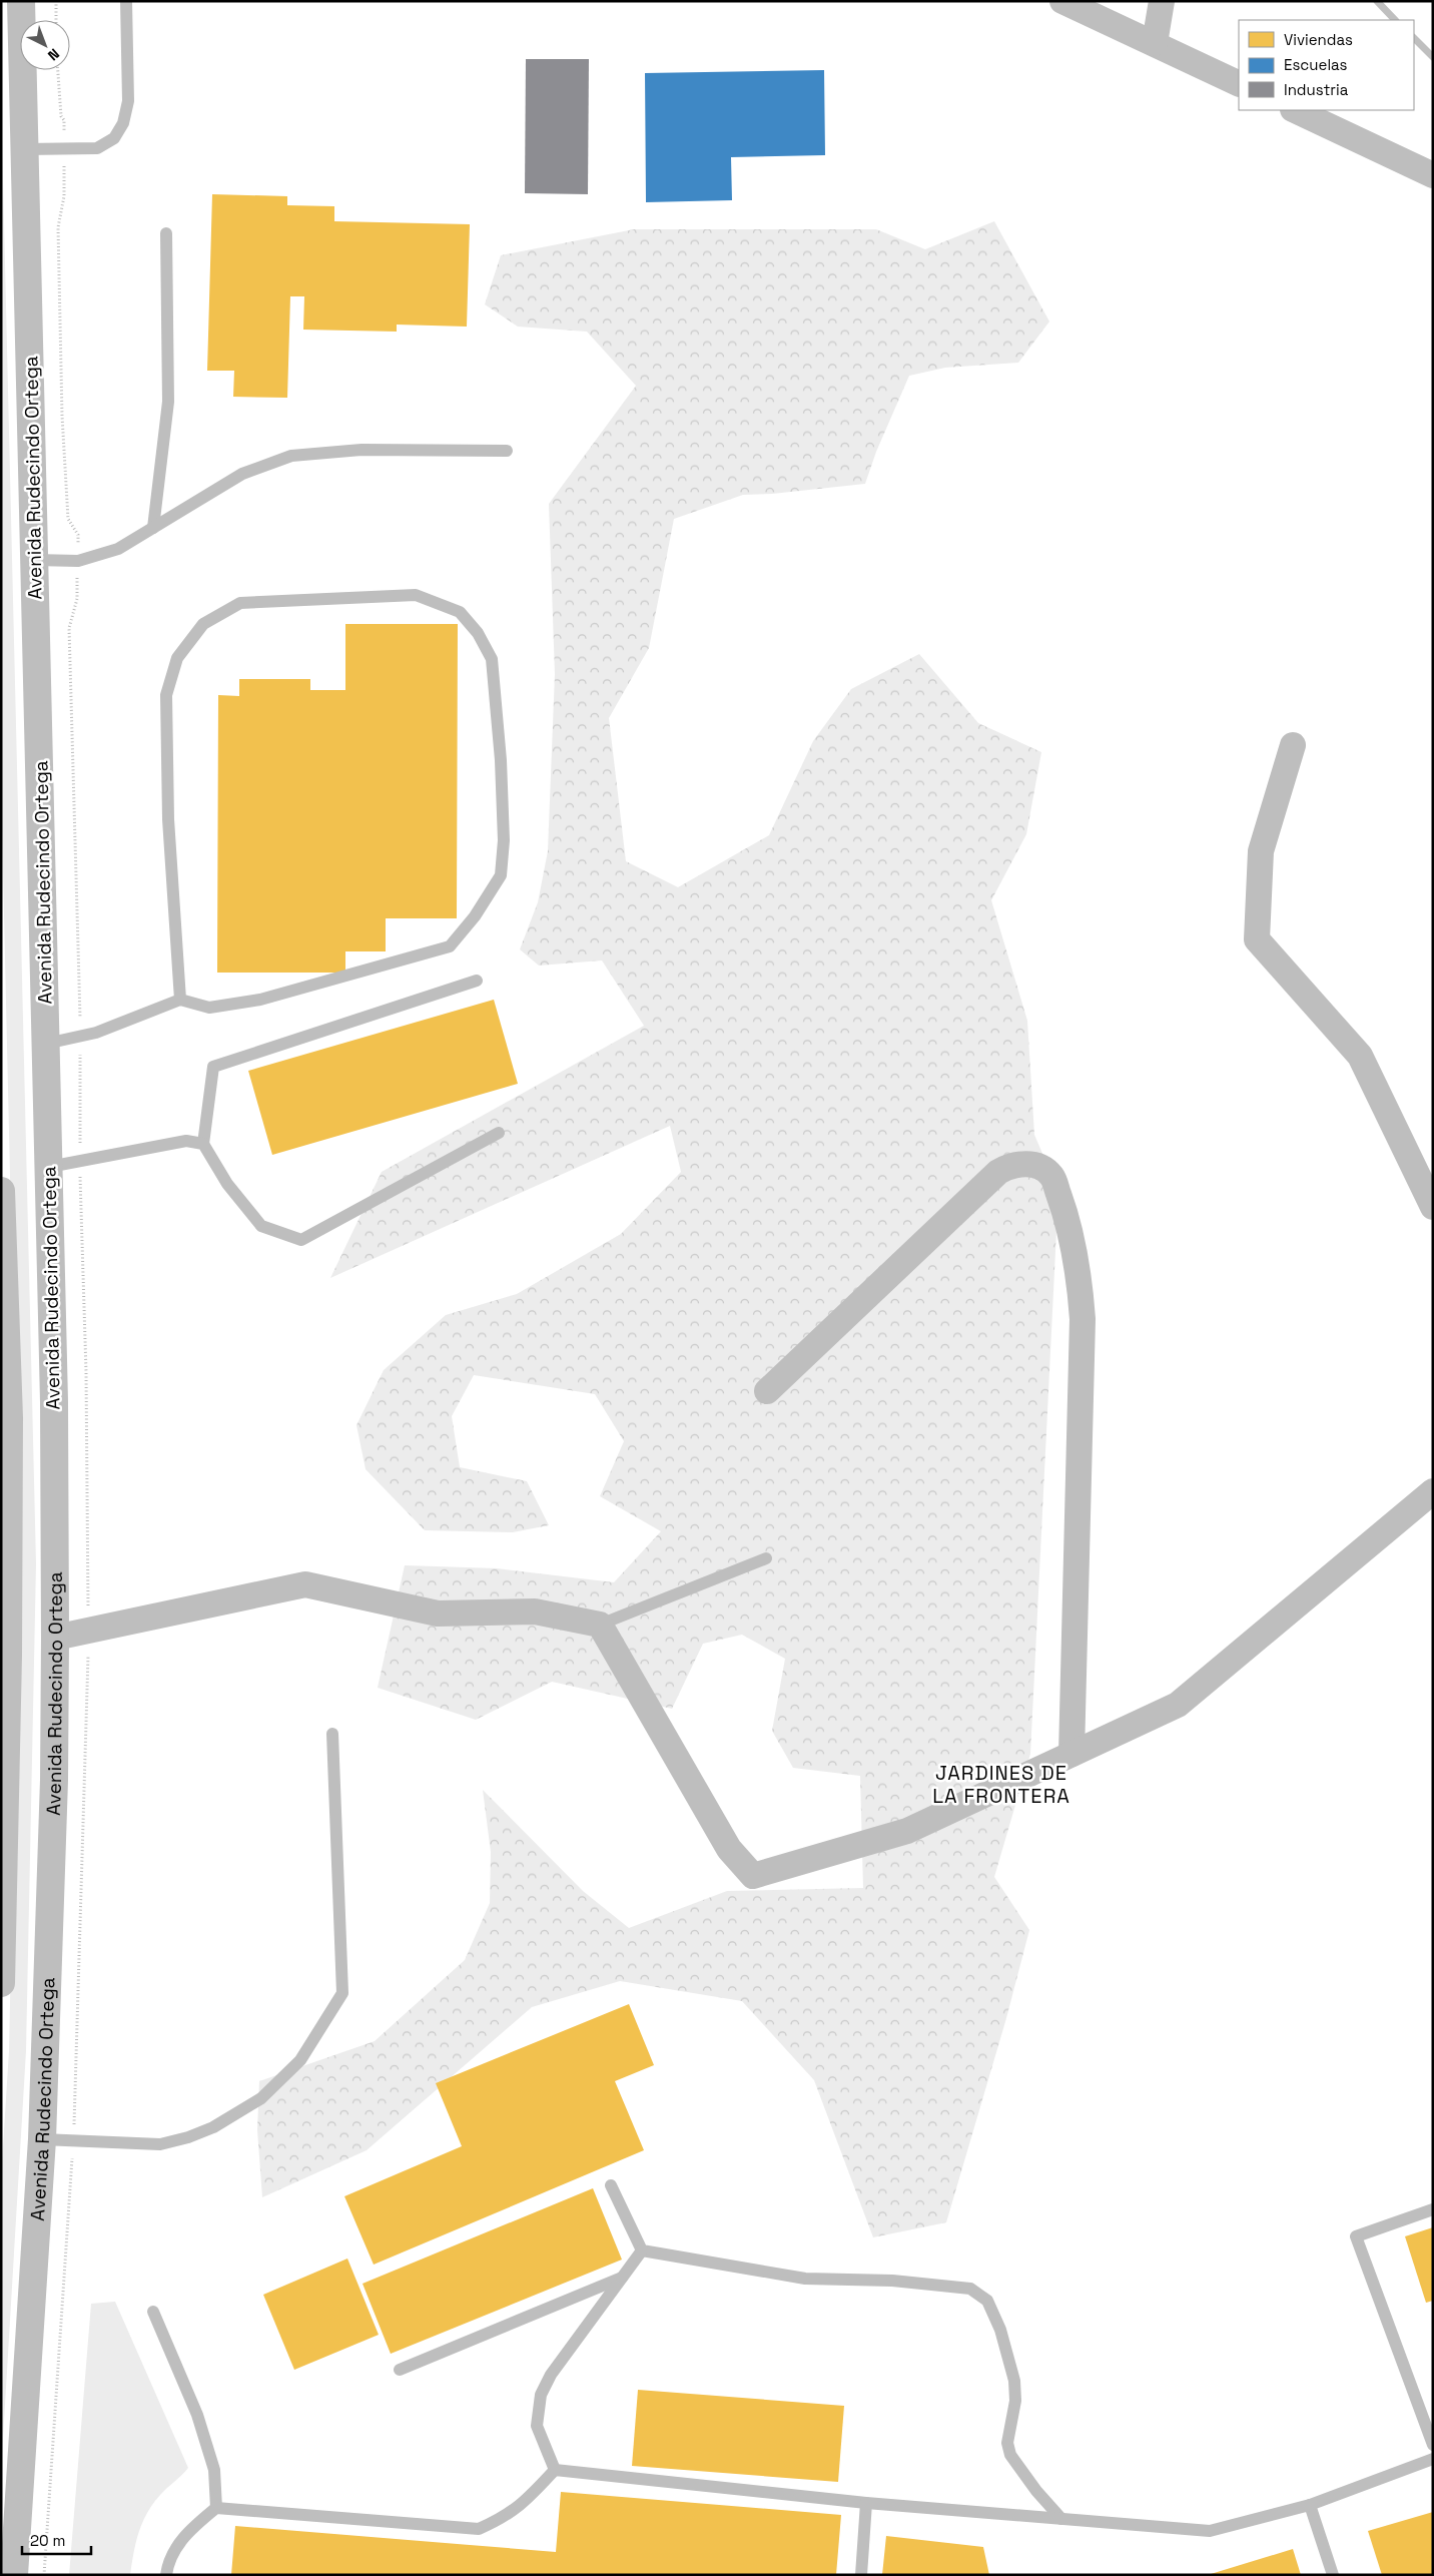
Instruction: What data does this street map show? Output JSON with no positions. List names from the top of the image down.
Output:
{
  "streets": {
    "main road": ["Avenida Rudecindo Ortega"]
  },
  "districts": ["JARDINES DE LA FRONTERA"],
  "legend": ["Viviendas", "Escuelas", "Industria"],
  "scale_bar": "20 m",
  "north": "bottom right"
}
